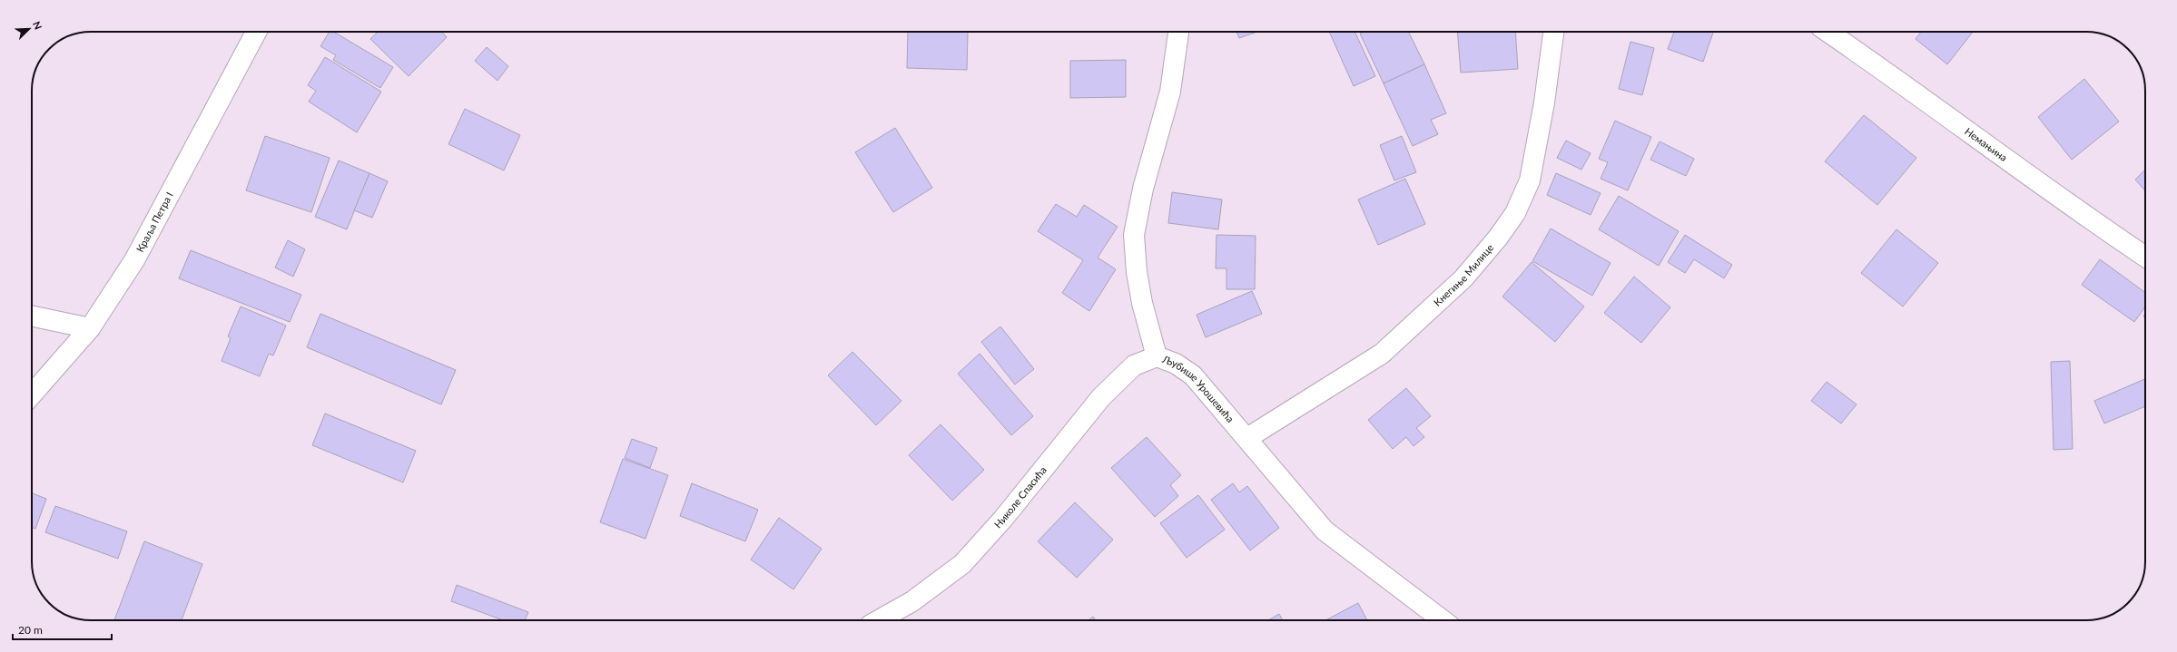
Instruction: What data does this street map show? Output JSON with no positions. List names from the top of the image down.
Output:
{
  "streets": {
    "street": [
      "Немањина",
      "Краља Петра I",
      "Кнегиње Милице",
      "Љубише Урошевића",
      "Николе Спасића"
    ]
  },
  "crossings": [
    ["Кнегиње Милице", "Љубише Урошевића"],
    ["Љубише Урошевића", "Николе Спасића"]
  ],
  "scale_bar": "20 m",
  "north": "top right"
}
